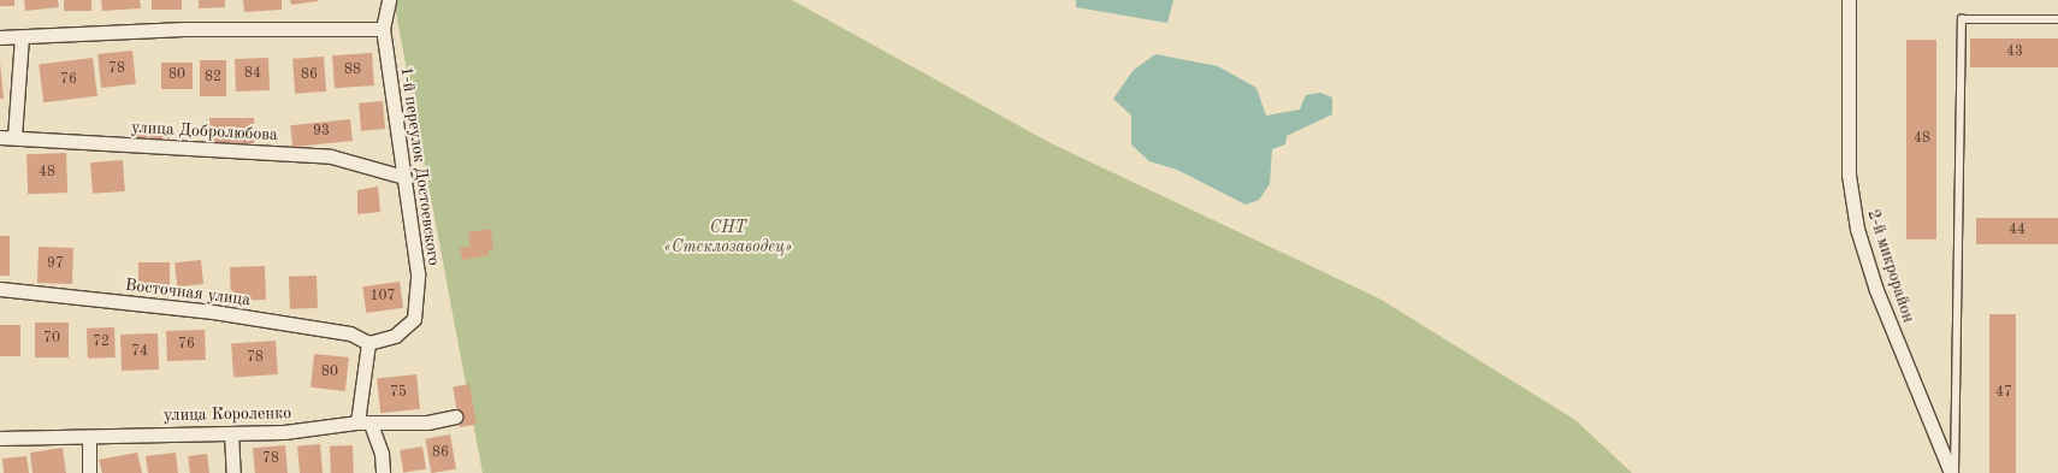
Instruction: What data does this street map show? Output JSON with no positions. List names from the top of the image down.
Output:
{
  "streets": {
    "street": [
      "улица Добролюбова",
      "1-й переулок Достоевского",
      "2-й микрорайон",
      "Восточная улица",
      "улица Короленко"
    ]
  },
  "crossings": [
    ["улица Добролюбова", "1-й переулок Достоевского"],
    ["1-й переулок Достоевского", "Восточная улица"]
  ],
  "parks": ["СНТ «Стеклозаводец»"],
  "house_numbers": [
    "43",
    "78",
    "88",
    "84",
    "80",
    "86",
    "82",
    "76",
    "93",
    "48",
    "48",
    "44",
    "97",
    "107",
    "70",
    "72",
    "76",
    "74",
    "78",
    "80",
    "75",
    "47",
    "86",
    "78"
  ]
}
